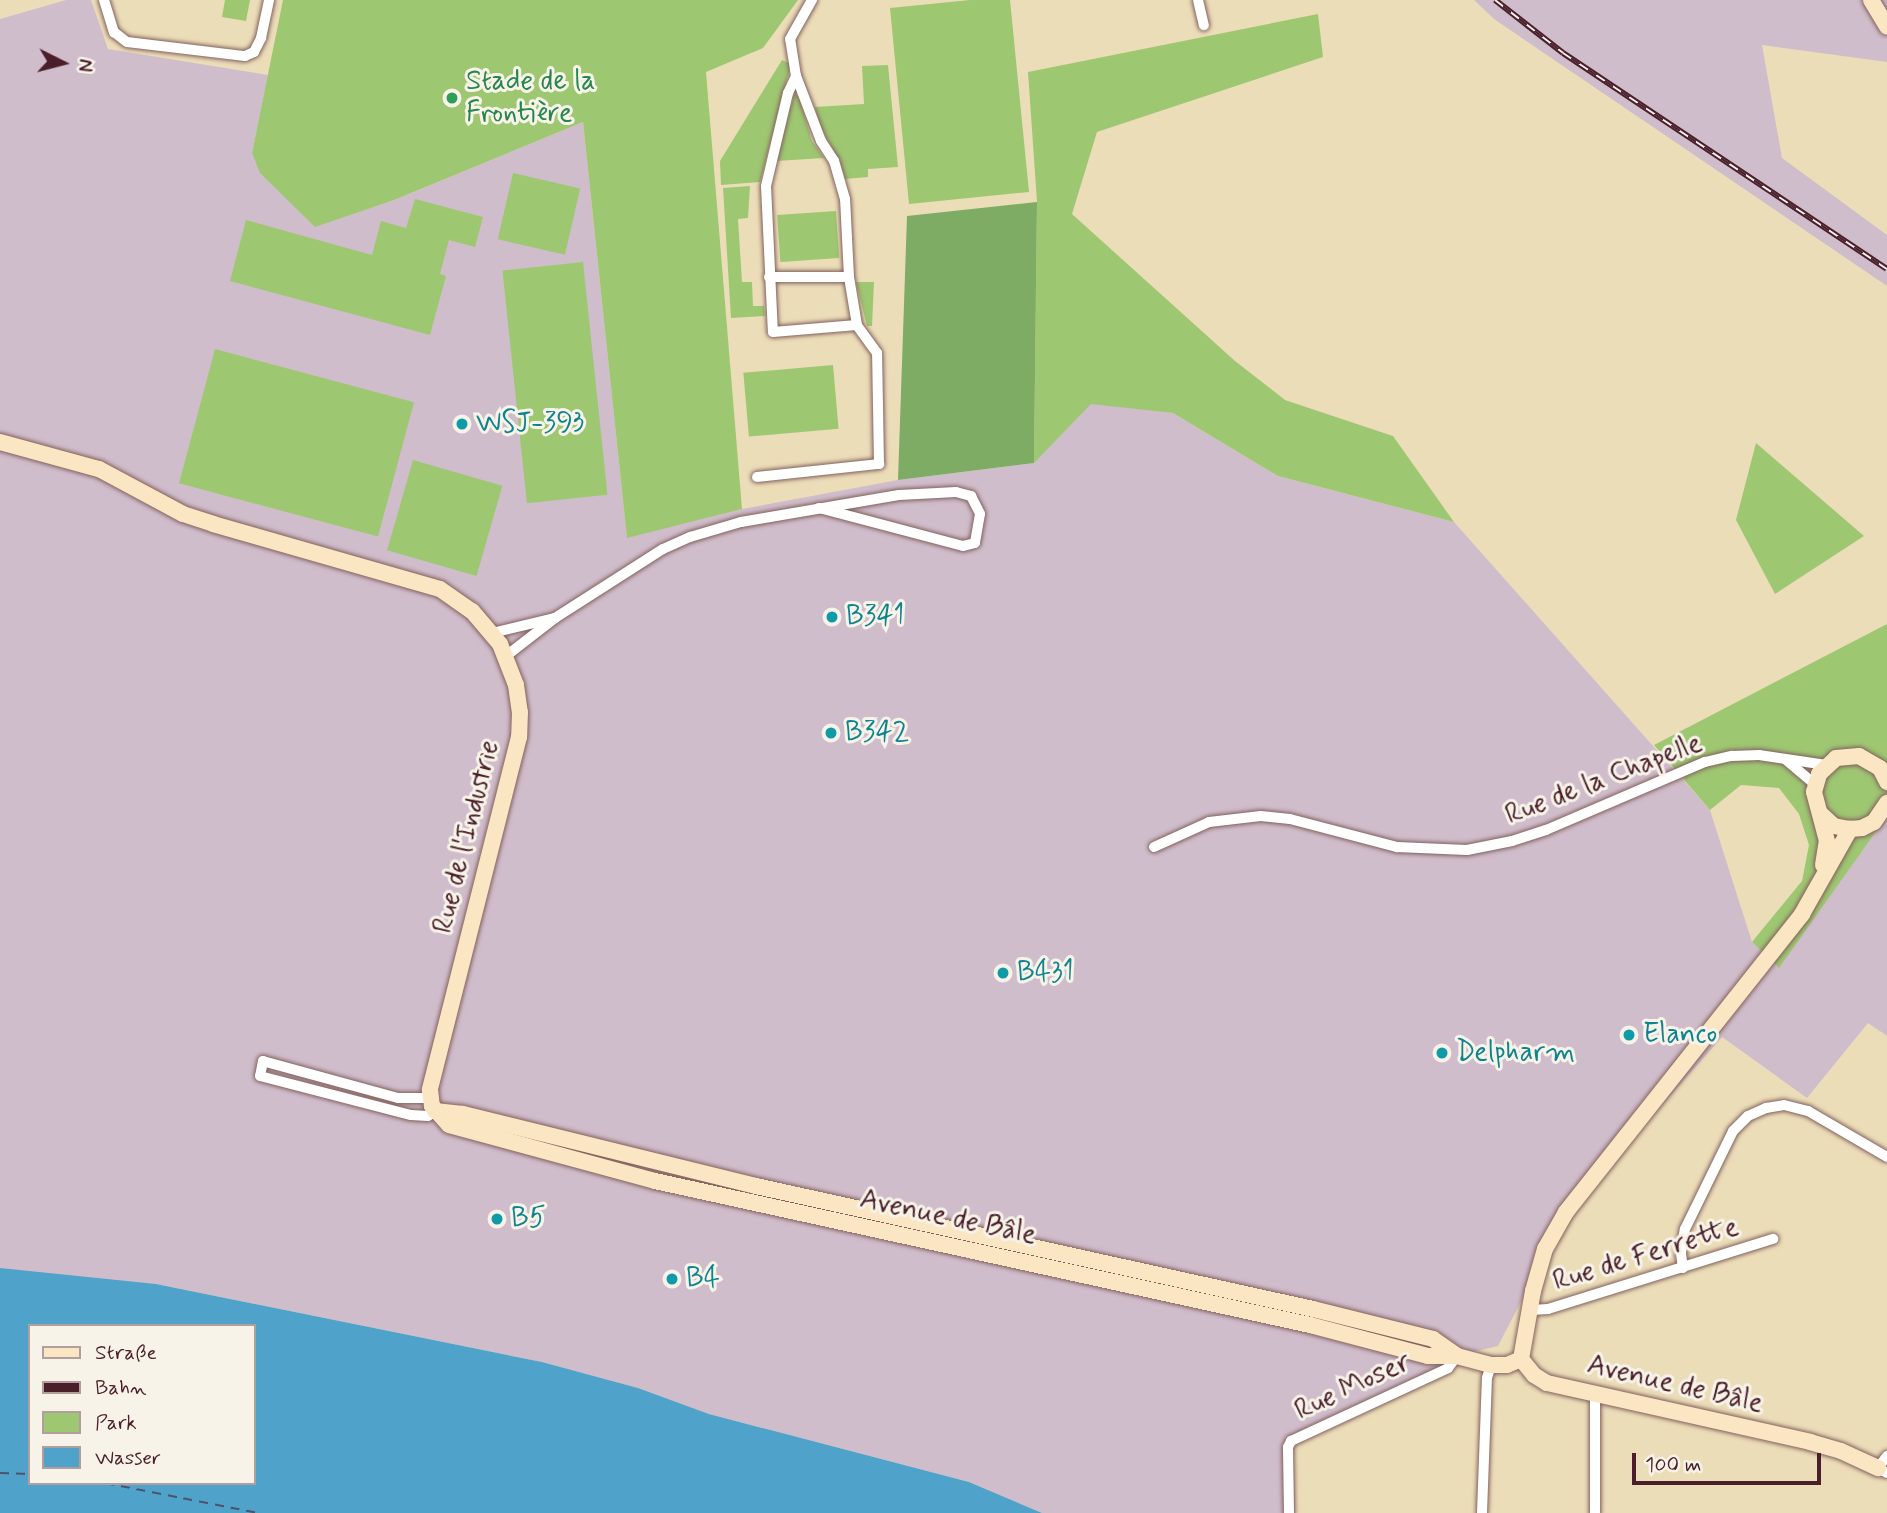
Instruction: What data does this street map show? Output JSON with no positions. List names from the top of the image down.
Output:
{
  "streets": {
    "main road": ["Rue de l'Industrie", "Avenue de Bâle"],
    "street": ["Rue de la Chapelle", "Rue de Ferrette", "Rue Moser"]
  },
  "crossings": [
    ["Rue de l'Industrie", "Avenue de Bâle"],
    ["Avenue de Bâle", "Rue Moser"]
  ],
  "places": [
    "Stade de la Frontière",
    "WSJ-393",
    "B341",
    "B342",
    "B431",
    "Elanco",
    "Delpharm",
    "B5",
    "B4"
  ],
  "legend": [
    "Straße",
    "Bahn",
    "Park",
    "Wasser"
  ],
  "scale_bar": "100 m",
  "north": "right"
}
